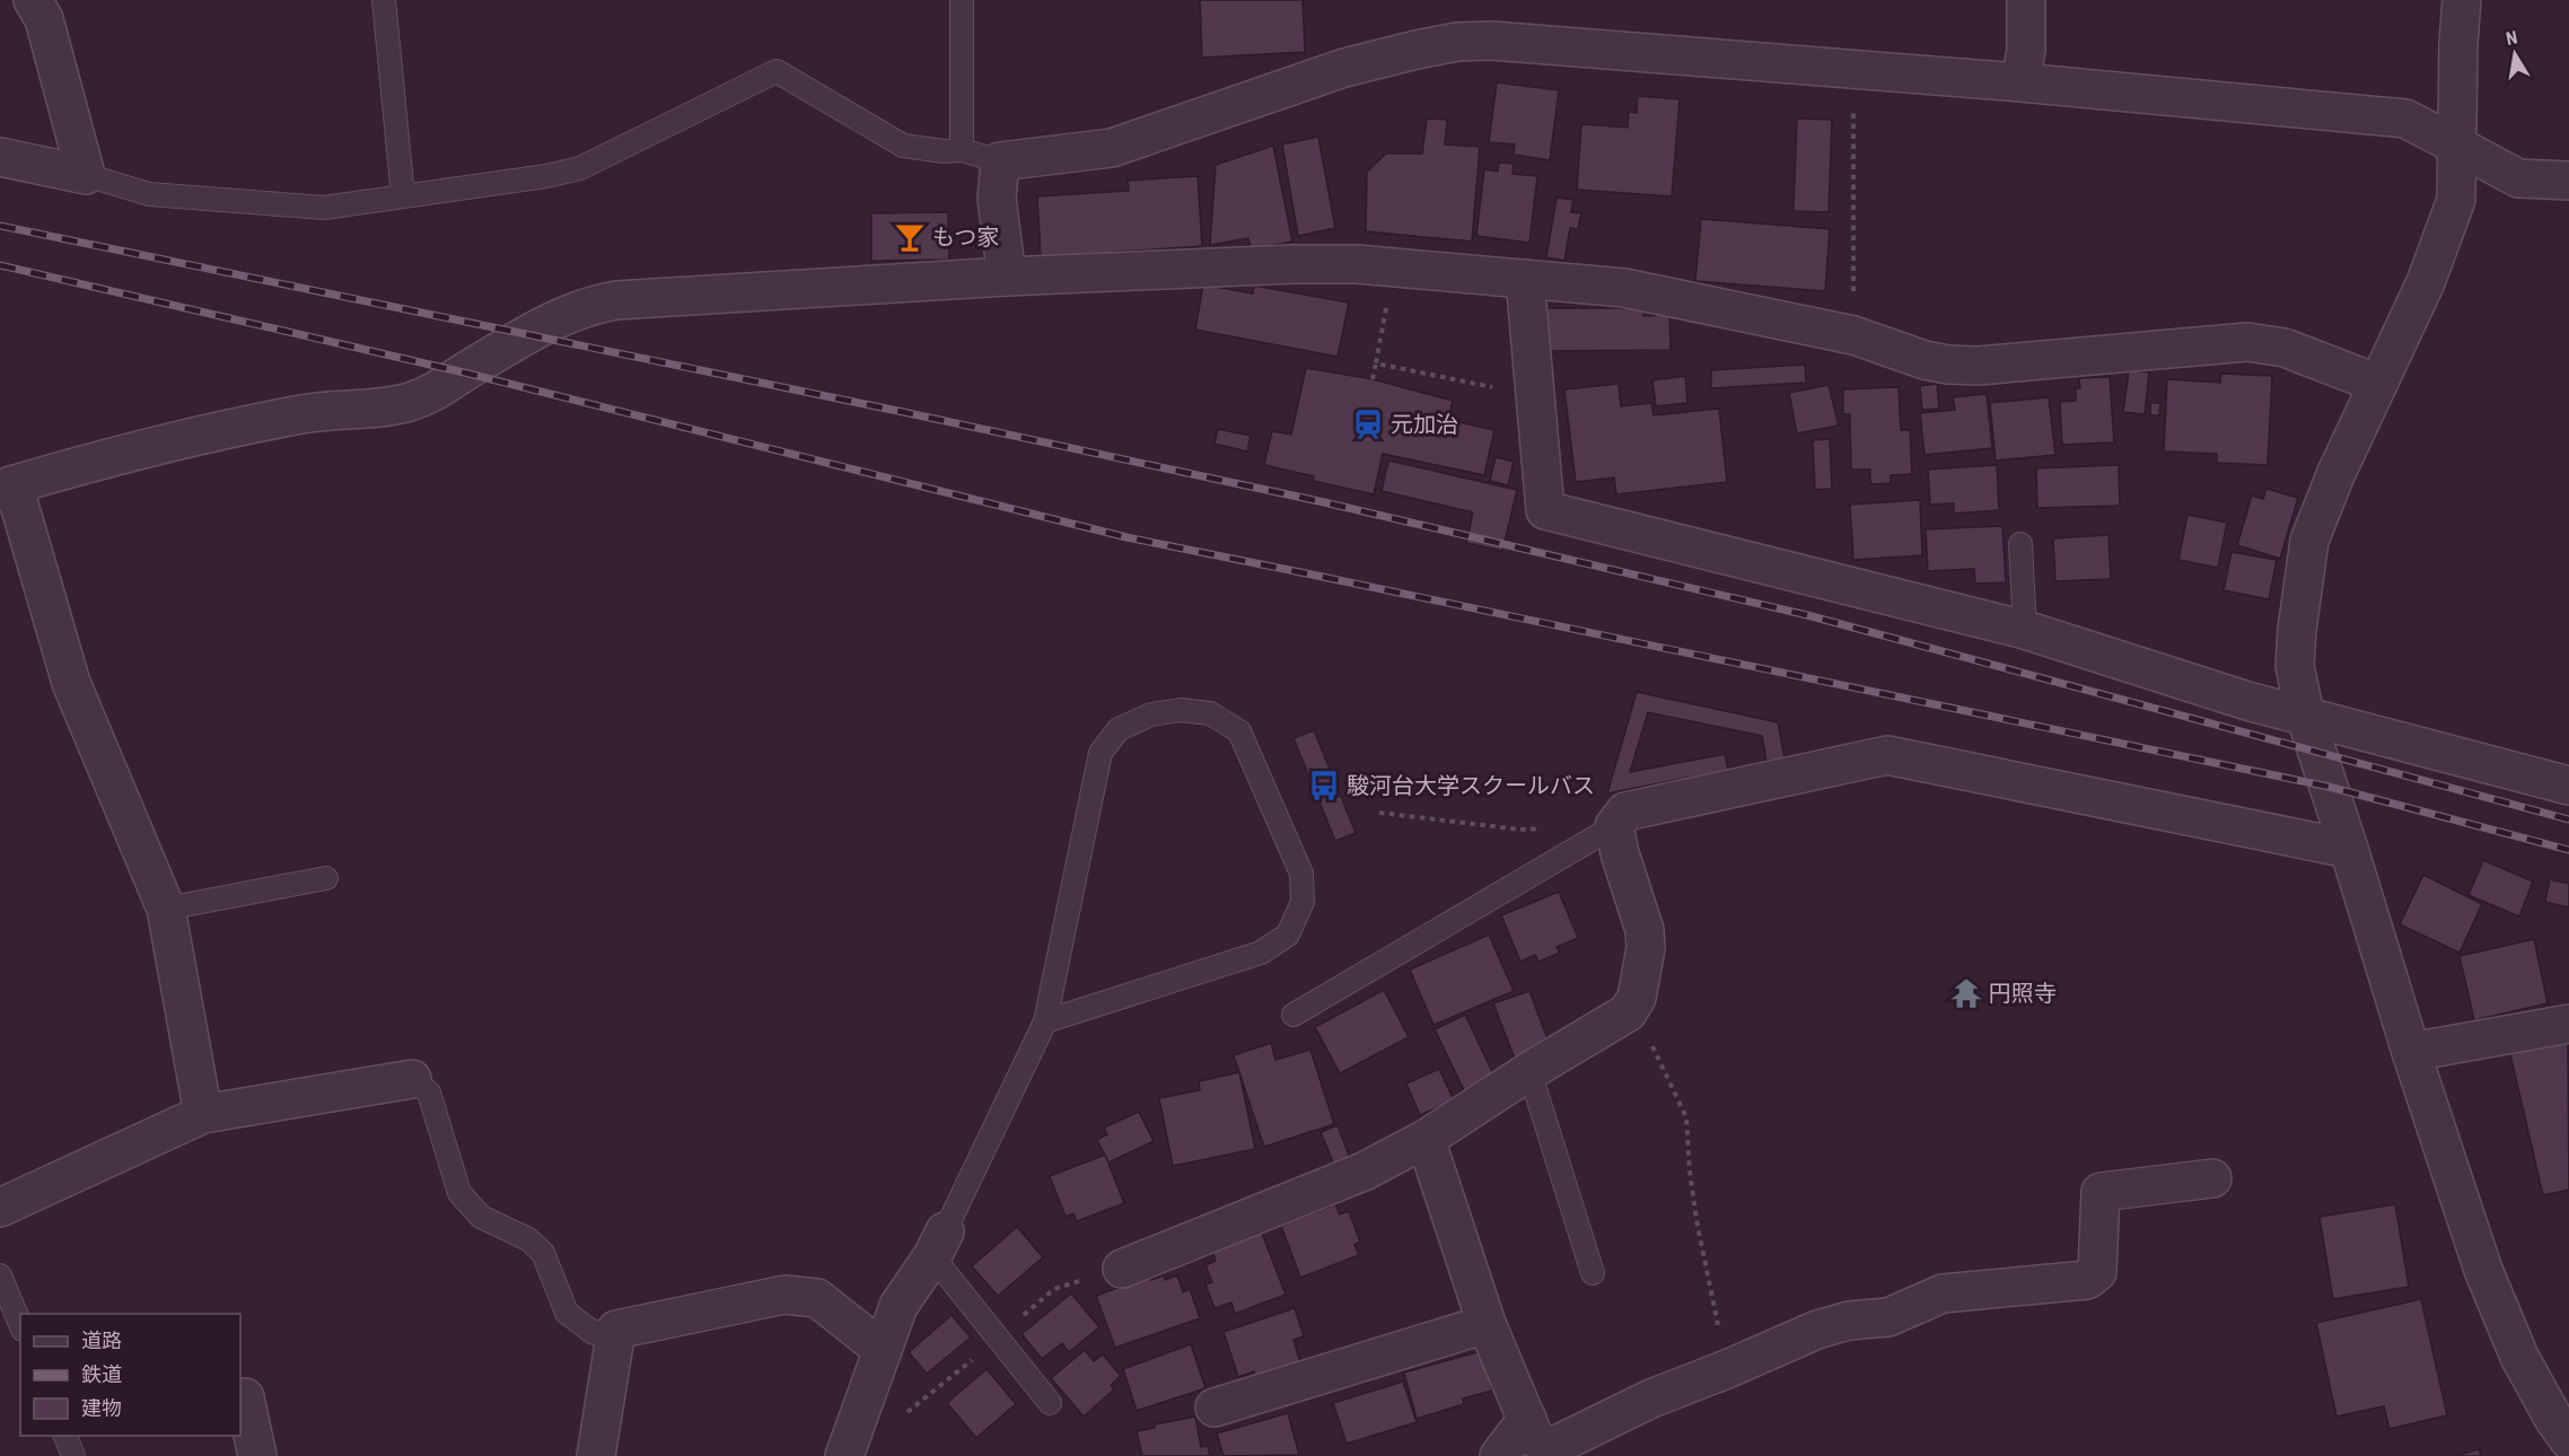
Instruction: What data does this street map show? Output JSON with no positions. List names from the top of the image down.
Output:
{
  "places": {
    "bar": ["もつ家"],
    "station": ["元加治"],
    "bus stop": ["駿河台大学スクールバス"],
    "temple": ["円照寺"]
  },
  "legend": ["道路", "鉄道", "建物"],
  "north": "top"
}
